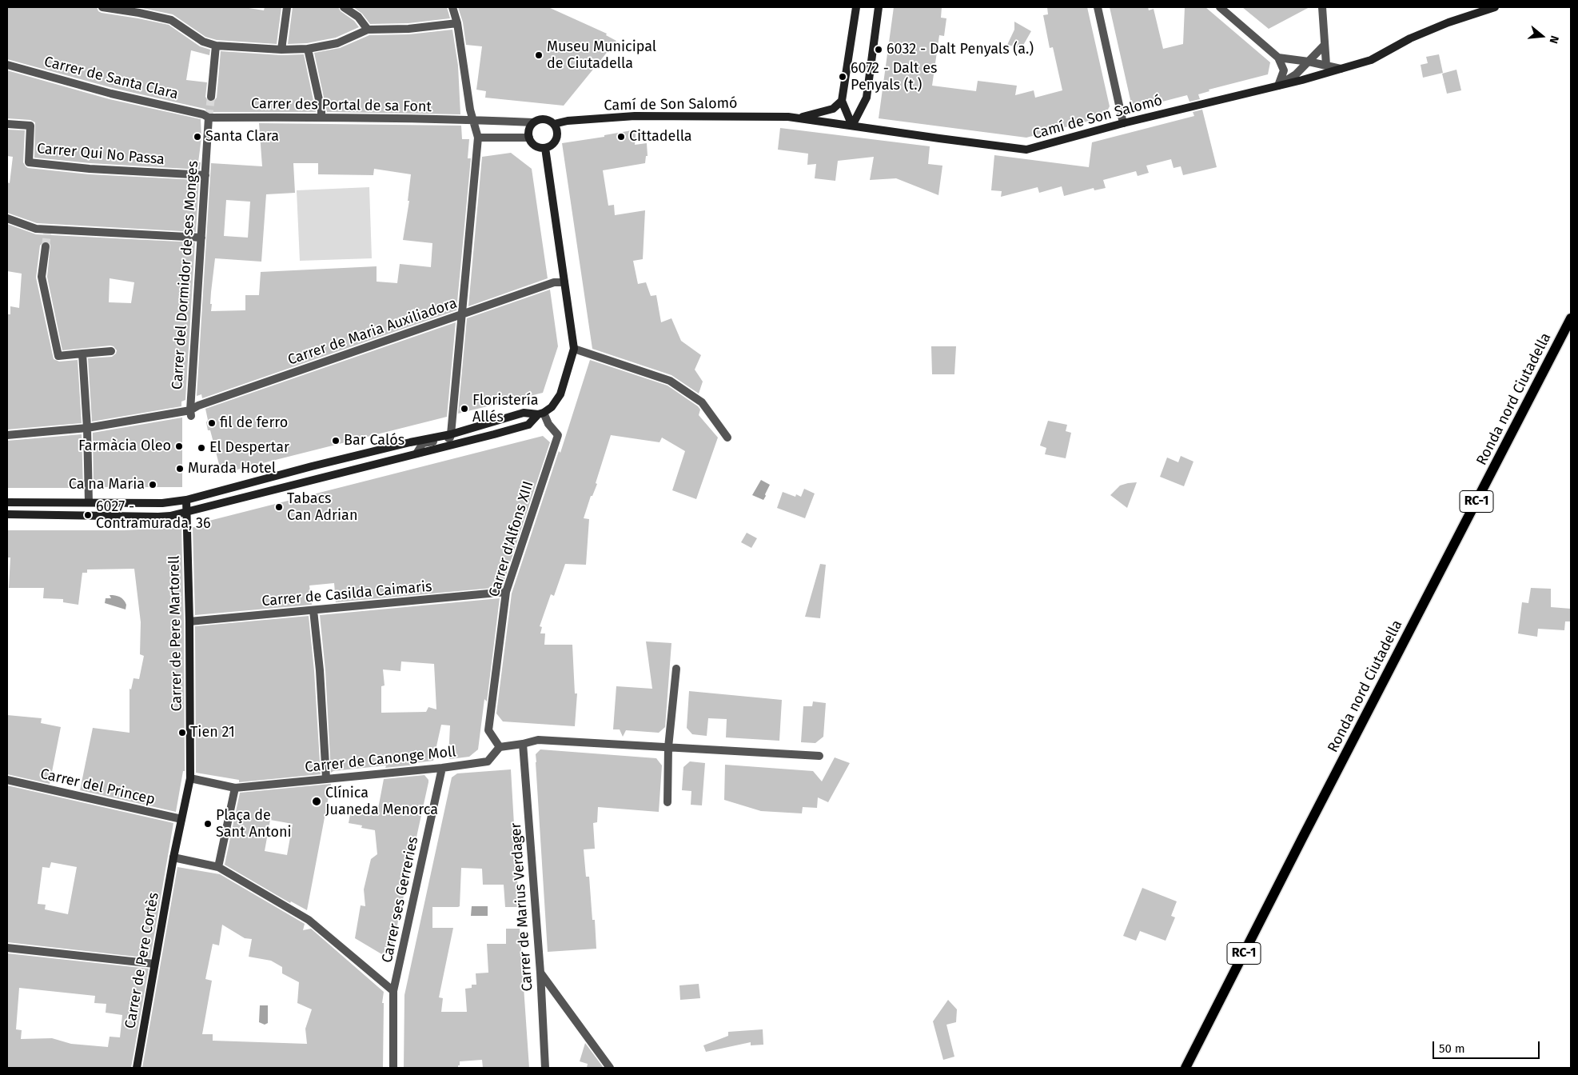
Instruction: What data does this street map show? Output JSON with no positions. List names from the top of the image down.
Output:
{
  "streets": {
    "main road": ["Ronda nord Ciutadella", "RC-1"],
    "street": [
      "Carrer de Santa Clara",
      "Camí de Son Salomó",
      "Carrer des Portal de sa Font",
      "Carrer Qui No Passa",
      "Carrer del Dormidor de ses Monges",
      "Carrer de Maria Auxiliadora",
      "Carrer d'Alfons XIII",
      "Carrer de Casilda Caimaris",
      "Carrer de Pere Martorell",
      "Carrer de Canonge Moll",
      "Carrer del Princep",
      "Carrer ses Gerreries",
      "Carrer de Marius Verdager",
      "Carrer de Pere Cortès"
    ]
  },
  "crossings": [
    ["Carrer de Santa Clara", "Carrer des Portal de sa Font"],
    ["Carrer de Santa Clara", "Carrer del Dormidor de ses Monges"],
    ["Camí de Son Salomó", "Carrer des Portal de sa Font"],
    ["Carrer des Portal de sa Font", "Carrer del Dormidor de ses Monges"],
    ["Carrer Qui No Passa", "Carrer del Dormidor de ses Monges"],
    ["Carrer del Dormidor de ses Monges", "Carrer de Maria Auxiliadora"],
    ["Carrer d'Alfons XIII", "Carrer de Casilda Caimaris"],
    ["Carrer d'Alfons XIII", "Carrer de Canonge Moll"],
    ["Carrer de Casilda Caimaris", "Carrer de Pere Martorell"],
    ["Carrer de Canonge Moll", "Carrer ses Gerreries"]
  ],
  "places": [
    "6032 - Dalt Penyals (a.)",
    "Museu Municipal de Ciutadella",
    "6072 - Dalt es Penyals (t.)",
    "Santa Clara",
    "Cittadella",
    "Floristería Allés",
    "fil de ferro",
    "Bar Calós",
    "Farmàcia Oleo",
    "El Despertar",
    "Murada Hotel",
    "Ca na Maria",
    "Tabacs Can Adrian",
    "6027 - Contramurada, 36",
    "Tien 21",
    "Clínica Juaneda Menorca",
    "Plaça de Sant Antoni"
  ],
  "scale_bar": "50 m",
  "north": "right"
}
